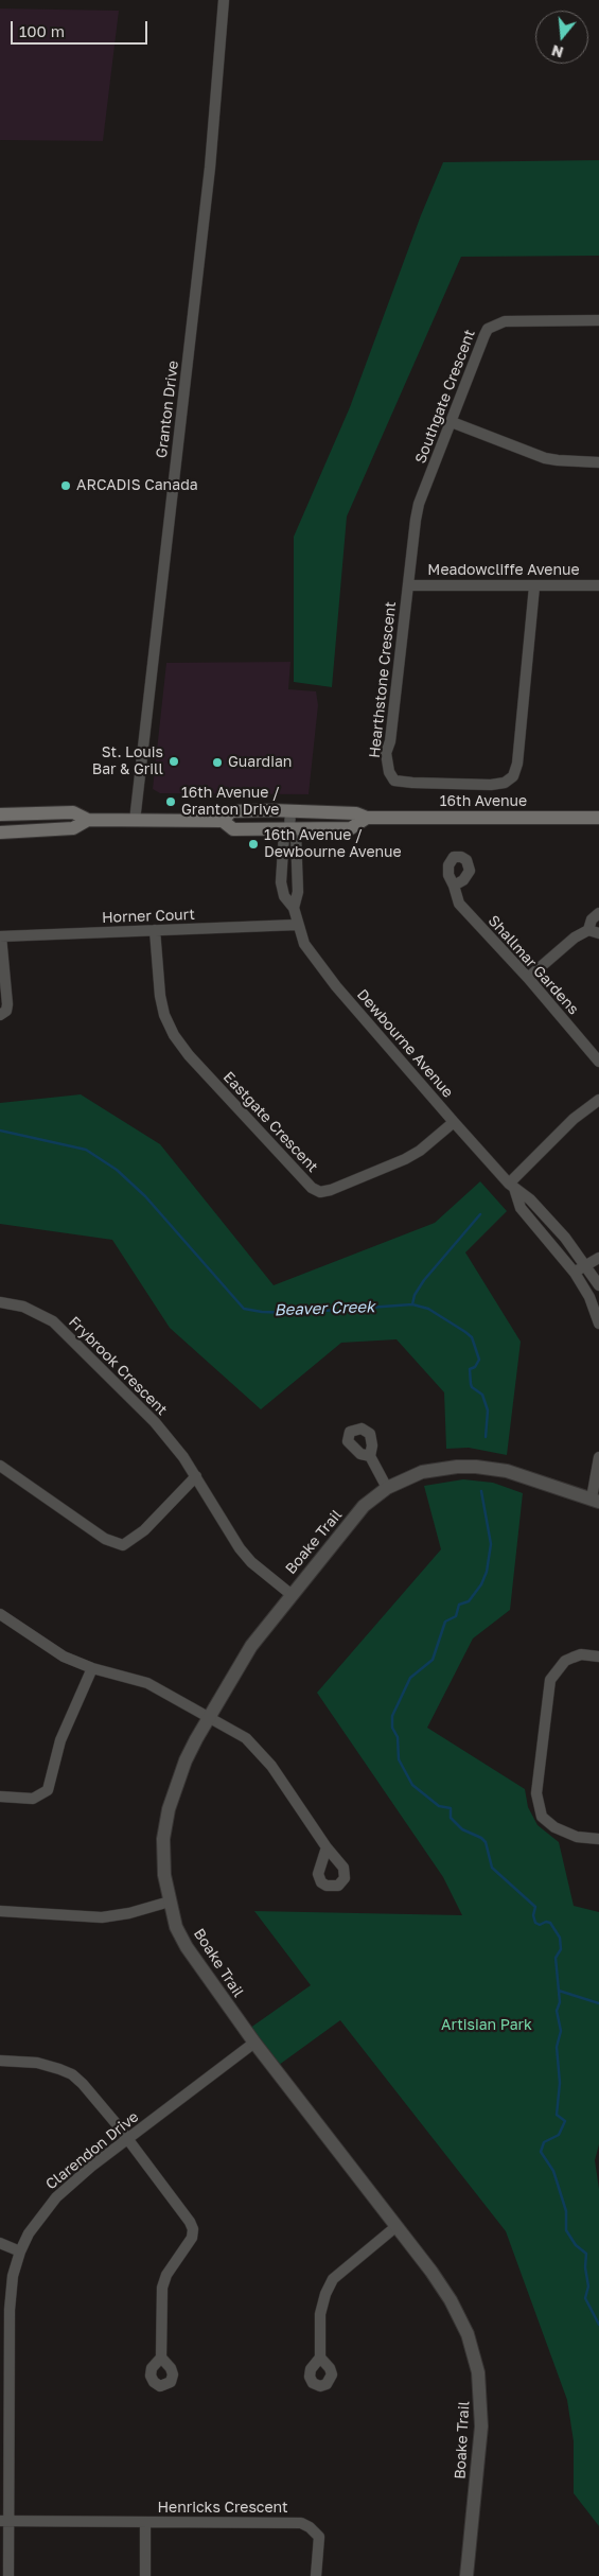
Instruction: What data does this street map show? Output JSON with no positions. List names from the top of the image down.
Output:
{
  "streets": {
    "main road": ["16th Avenue"],
    "street": [
      "Southgate Crescent",
      "Granton Drive",
      "Meadowcliffe Avenue",
      "Hearthstone Crescent",
      "Horner Court",
      "Shallmar Gardens",
      "Dewbourne Avenue",
      "Eastgate Crescent",
      "Frybrook Crescent",
      "Boake Trail",
      "Clarendon Drive",
      "Henricks Crescent"
    ]
  },
  "crossings": [
    ["Southgate Crescent", "Meadowcliffe Avenue"],
    ["Southgate Crescent", "Hearthstone Crescent"],
    ["Granton Drive", "16th Avenue"],
    ["Meadowcliffe Avenue", "Hearthstone Crescent"],
    ["16th Avenue", "Dewbourne Avenue"],
    ["Horner Court", "Dewbourne Avenue"],
    ["Horner Court", "Eastgate Crescent"],
    ["Dewbourne Avenue", "Eastgate Crescent"],
    ["Frybrook Crescent", "Boake Trail"],
    ["Boake Trail", "Clarendon Drive"],
    ["Clarendon Drive", "Henricks Crescent"]
  ],
  "water": ["Beaver Creek"],
  "parks": ["Artisian Park"],
  "places": [
    "ARCADIS Canada",
    "St. Louis Bar & Grill",
    "Guardian",
    "16th Avenue / Granton Drive",
    "16th Avenue / Dewbourne Avenue"
  ],
  "scale_bar": "100 m",
  "north": "bottom"
}
